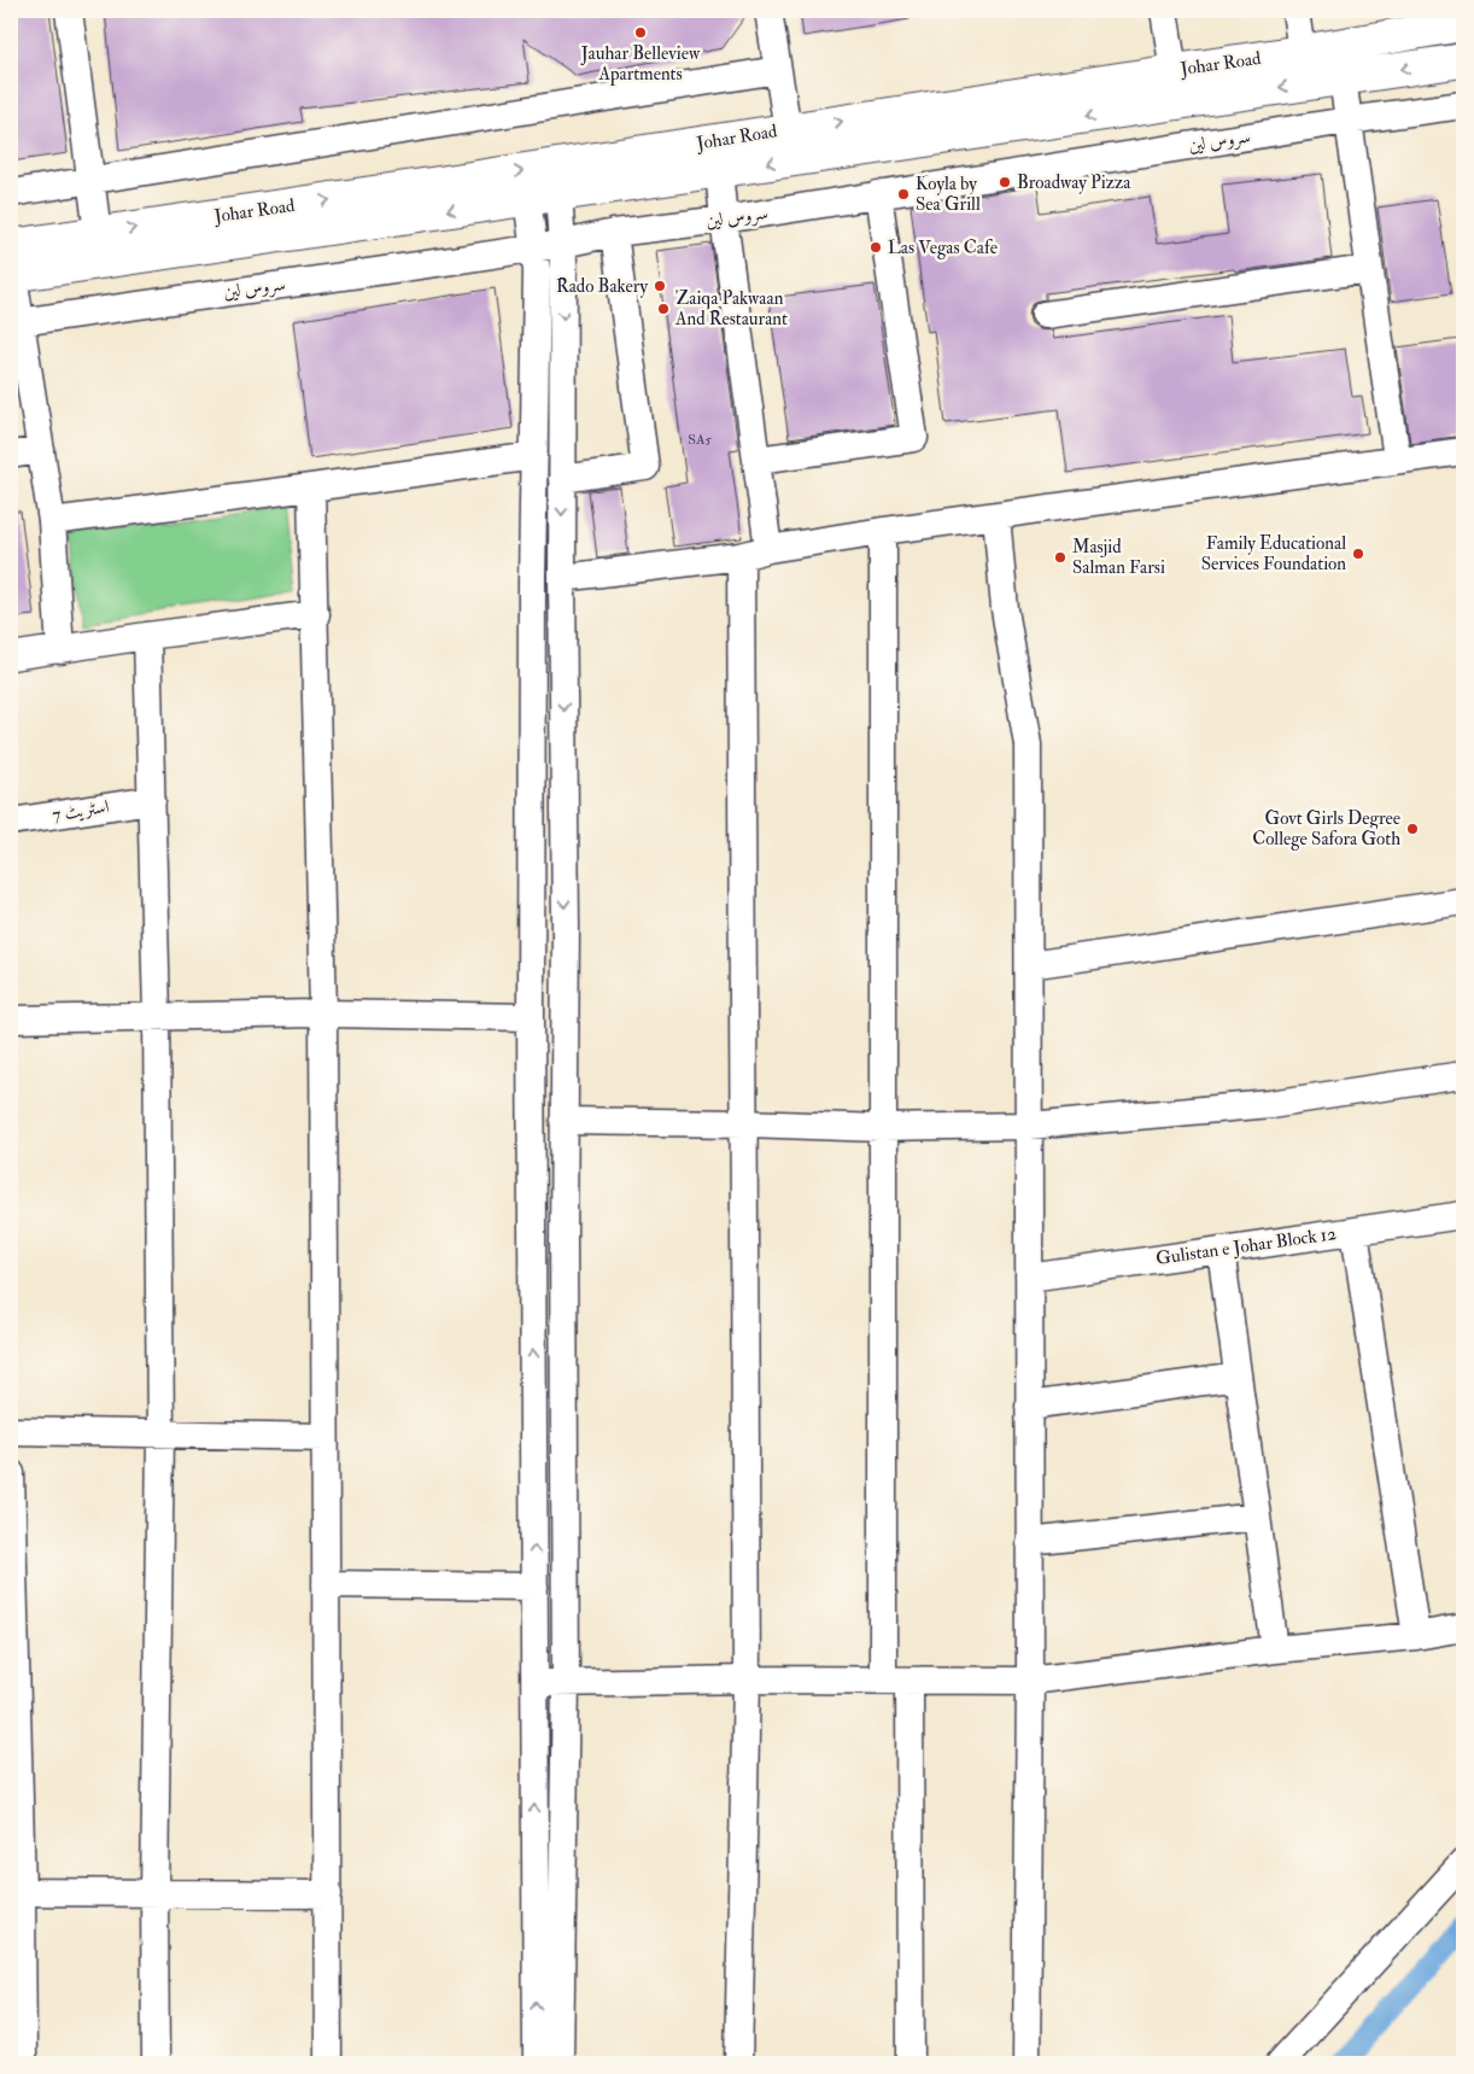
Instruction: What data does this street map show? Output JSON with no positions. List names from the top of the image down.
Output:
{
  "streets": {
    "main road": ["Johar Road"],
    "street": ["سروس لین", "اسٹریٹ 7", "Gulistan e Johar Block 12"]
  },
  "places": [
    "Jauhar Belleview Apartments",
    "Broadway Pizza",
    "Koyla by Sea Grill",
    "Las Vegas Cafe",
    "Rado Bakery",
    "Zaiqa Pakwaan And Restaurant",
    "Family Educational Services Foundation",
    "Masjid Salman Farsi",
    "Govt Girls Degree College Safora Goth"
  ],
  "house_numbers": ["SA5"]
}
